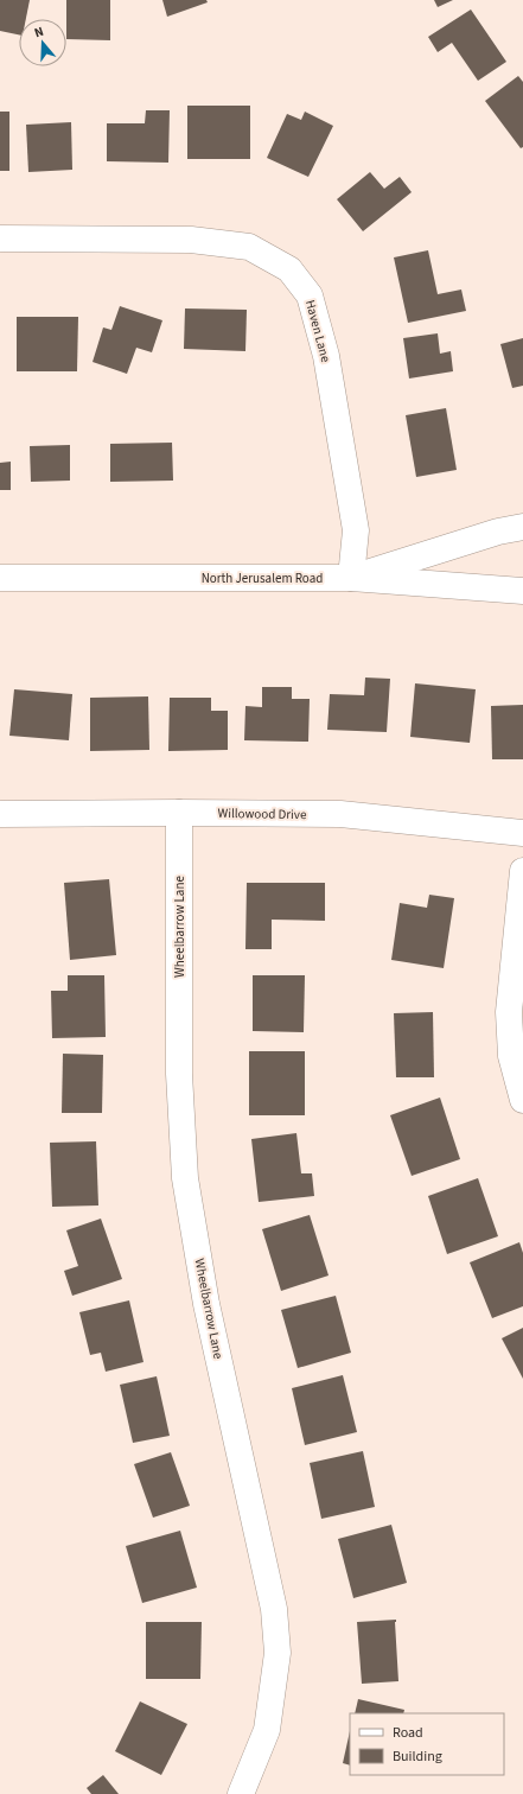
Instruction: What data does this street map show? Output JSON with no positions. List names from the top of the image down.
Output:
{
  "streets": {
    "street": [
      "Haven Lane",
      "North Jerusalem Road",
      "Willowood Drive",
      "Wheelbarrow Lane"
    ]
  },
  "crossings": [
    ["Haven Lane", "North Jerusalem Road"],
    ["Willowood Drive", "Wheelbarrow Lane"]
  ],
  "legend": ["Road", "Building"],
  "north": "top"
}
